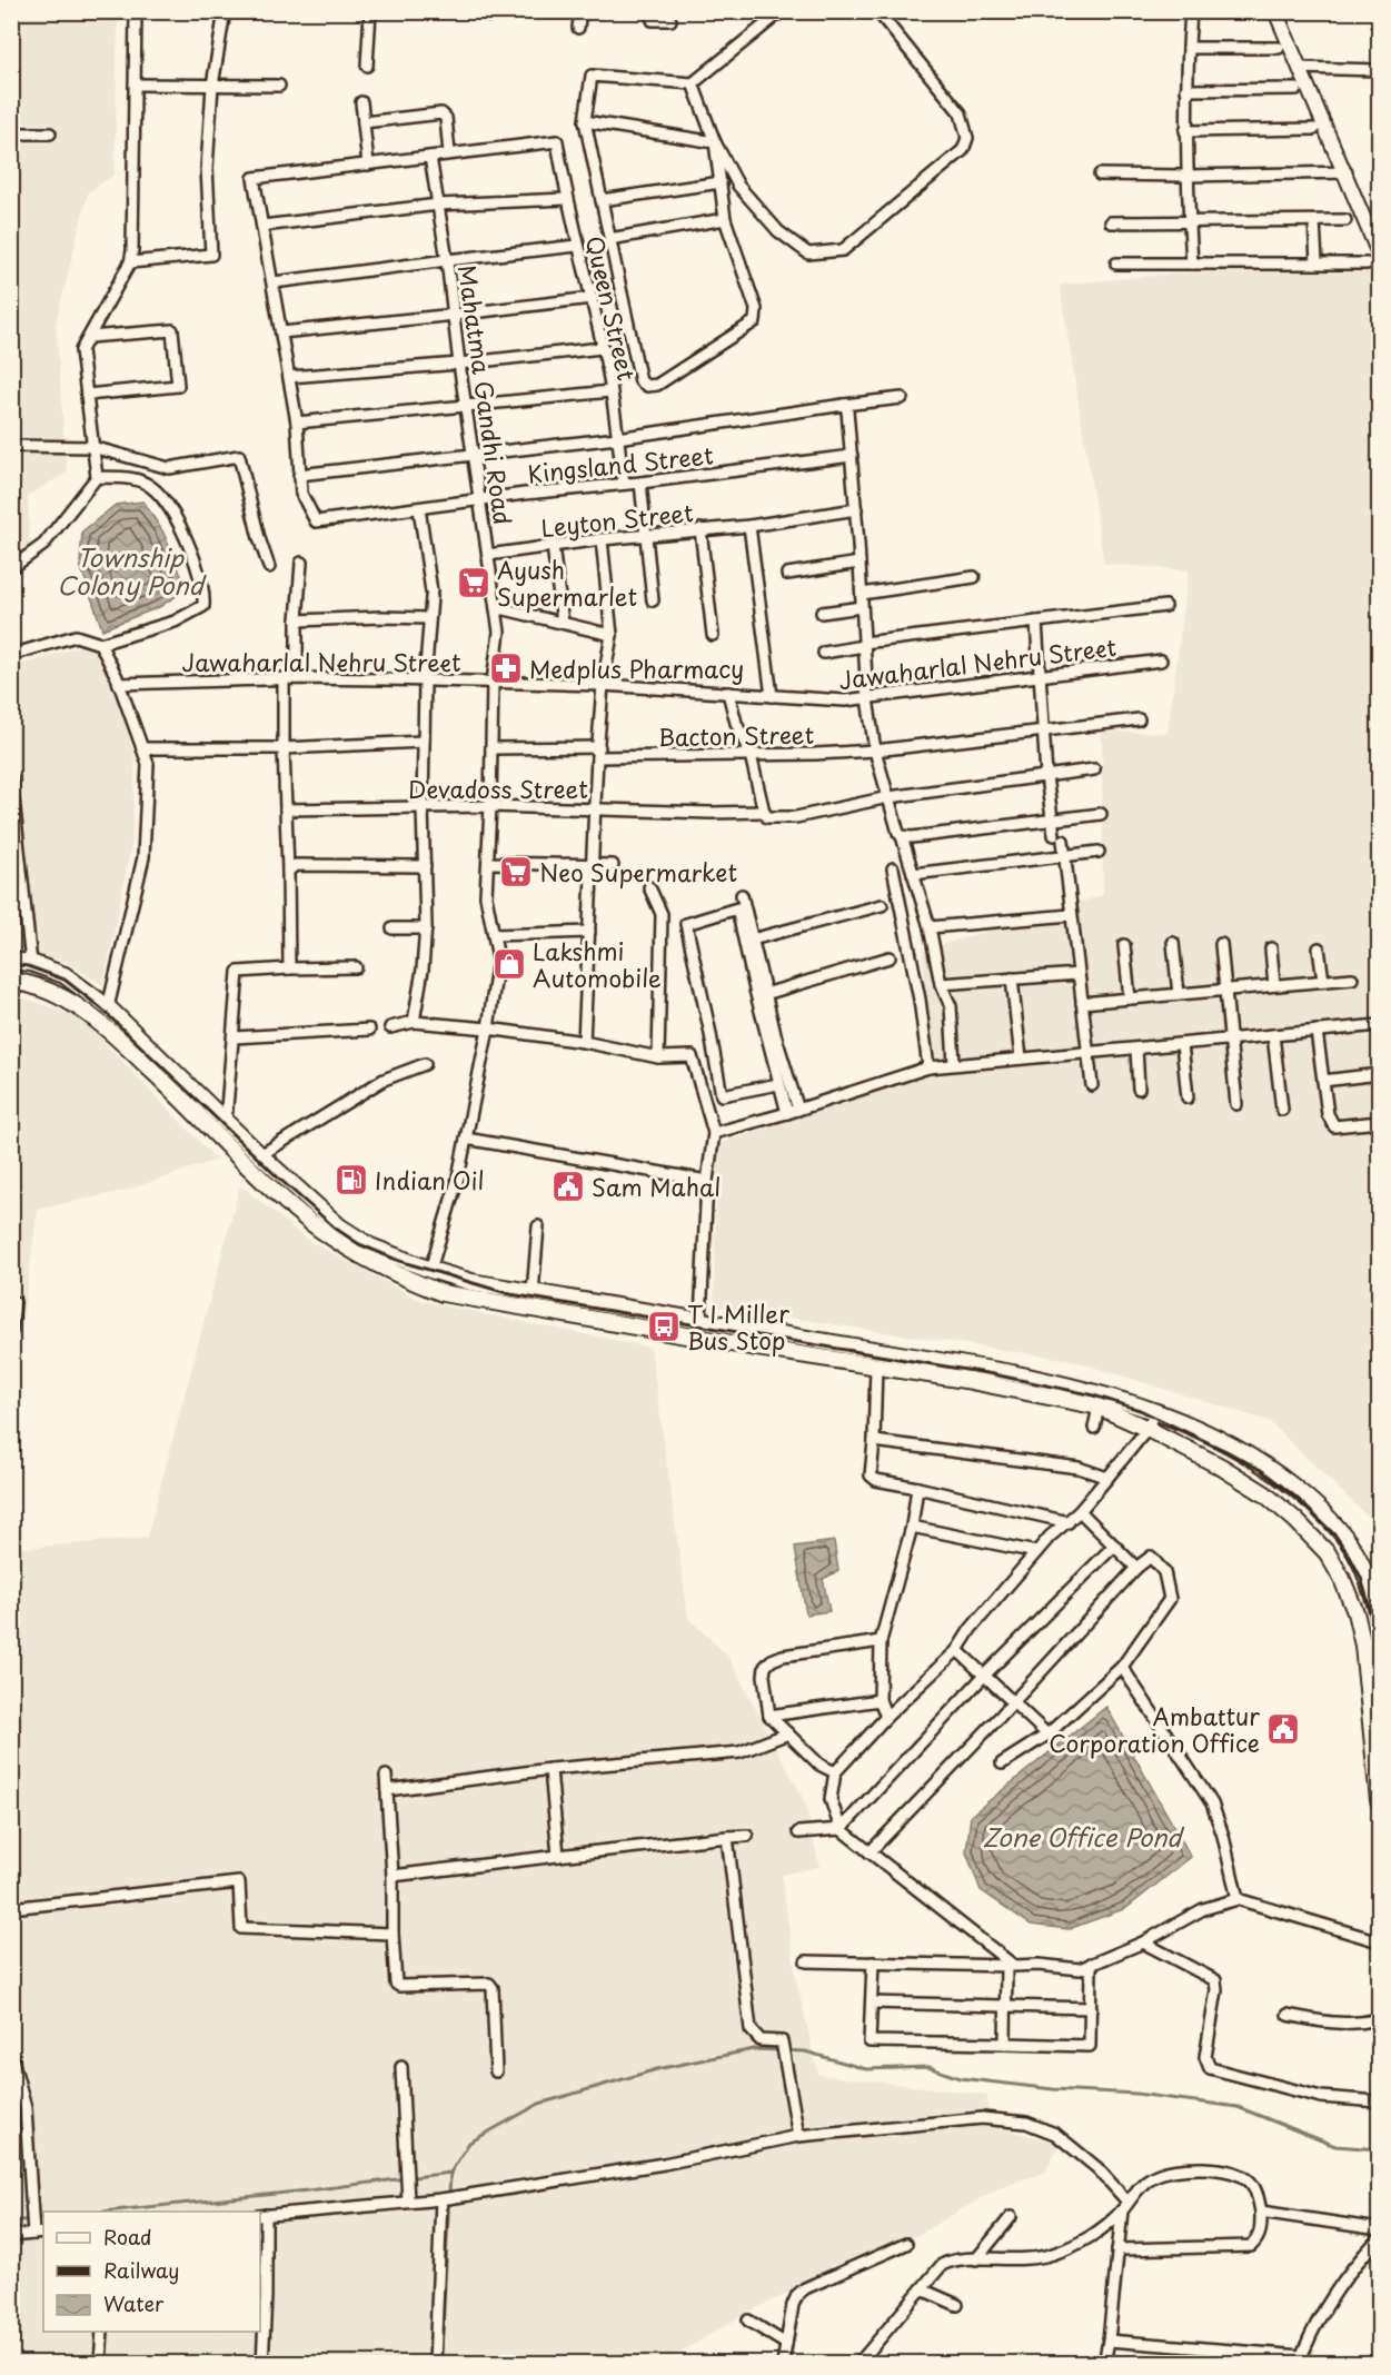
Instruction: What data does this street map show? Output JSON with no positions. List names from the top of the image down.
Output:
{
  "streets": {
    "street": [
      "Queen Street",
      "Mahatma Gandhi Road",
      "Kingsland Street",
      "Leyton Street",
      "Jawaharlal Nehru Street",
      "Bacton Street",
      "Devadoss Street"
    ]
  },
  "crossings": [
    ["Queen Street", "Kingsland Street"],
    ["Mahatma Gandhi Road", "Kingsland Street"],
    ["Mahatma Gandhi Road", "Leyton Street"],
    ["Mahatma Gandhi Road", "Jawaharlal Nehru Street"],
    ["Mahatma Gandhi Road", "Bacton Street"],
    ["Mahatma Gandhi Road", "Devadoss Street"]
  ],
  "water": ["Township Colony Pond", "Zone Office Pond"],
  "places": {
    "supermarket": ["Ayush Supermarlet", "Neo Supermarket"],
    "pharmacy": ["Medplus Pharmacy"],
    "shop": ["Lakshmi Automobile"],
    "fuel station": ["Indian Oil"],
    "public building": ["Sam Mahal", "Ambattur Corporation Office"],
    "bus stop": ["T I Miller Bus Stop"]
  },
  "legend": ["Road", "Railway", "Water"]
}
